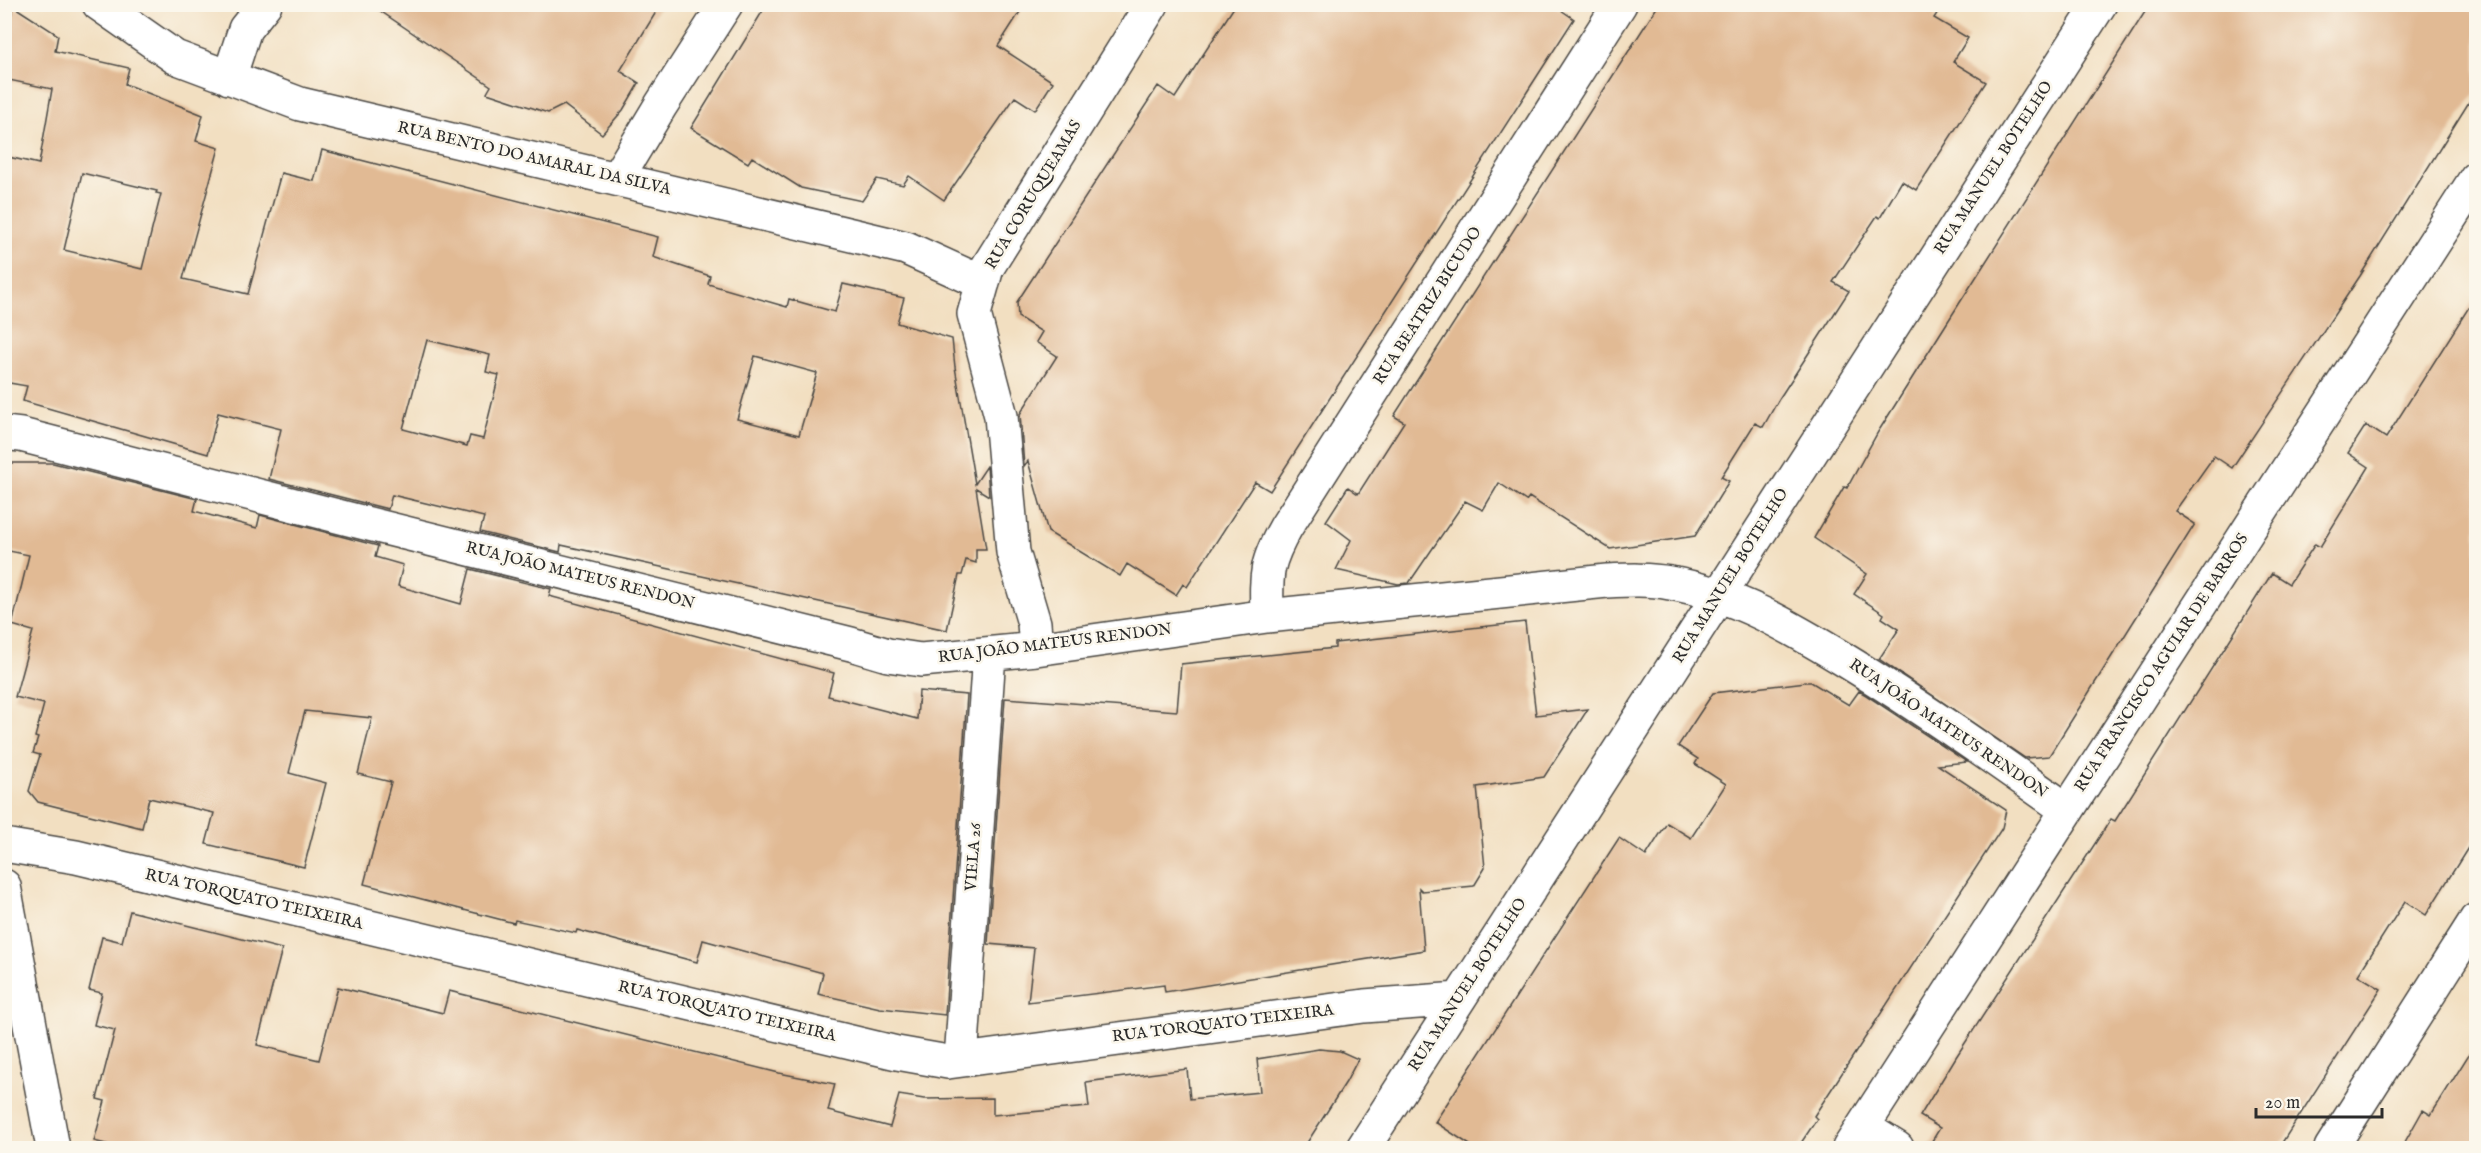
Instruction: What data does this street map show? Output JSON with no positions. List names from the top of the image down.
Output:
{
  "streets": {
    "street": [
      "RUA BENTO DO AMARAL DA SILVA",
      "RUA MANUEL BOTELHO",
      "RUA CORUQUEAMAS",
      "RUA BEATRIZ BICUDO",
      "RUA JOÃO MATEUS RENDON",
      "RUA FRANCISCO AGUIAR DE BARROS",
      "VIELA 26",
      "RUA TORQUATO TEIXEIRA"
    ]
  },
  "crossings": [
    ["RUA BENTO DO AMARAL DA SILVA", "RUA CORUQUEAMAS"],
    ["RUA MANUEL BOTELHO", "RUA JOÃO MATEUS RENDON"],
    ["RUA MANUEL BOTELHO", "RUA TORQUATO TEIXEIRA"],
    ["RUA CORUQUEAMAS", "RUA JOÃO MATEUS RENDON"],
    ["RUA BEATRIZ BICUDO", "RUA JOÃO MATEUS RENDON"],
    ["RUA JOÃO MATEUS RENDON", "RUA FRANCISCO AGUIAR DE BARROS"],
    ["RUA JOÃO MATEUS RENDON", "VIELA 26"],
    ["VIELA 26", "RUA TORQUATO TEIXEIRA"]
  ],
  "scale_bar": "20 m"
}
